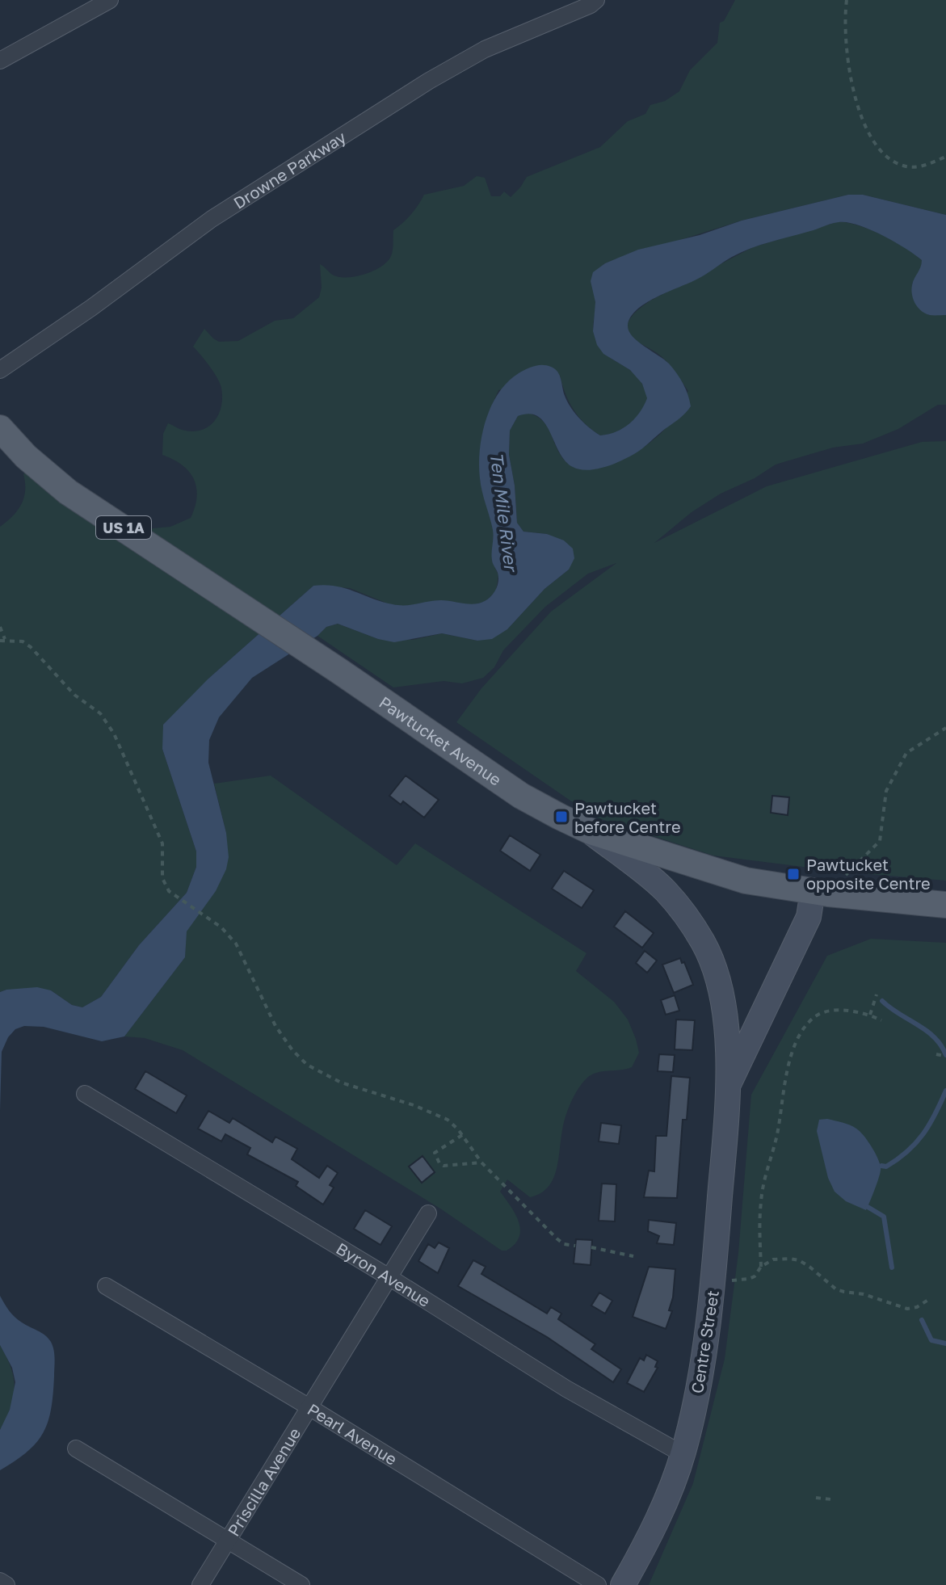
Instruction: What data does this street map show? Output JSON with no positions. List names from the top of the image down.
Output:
{
  "streets": {
    "main road": ["US 1A", "Pawtucket Avenue", "Centre Street"],
    "street": [
      "Drowne Parkway",
      "Byron Avenue",
      "Pearl Avenue",
      "Priscilla Avenue"
    ]
  },
  "crossings": [
    ["Pawtucket Avenue", "Centre Street"],
    ["Byron Avenue", "Centre Street"],
    ["Byron Avenue", "Priscilla Avenue"],
    ["Pearl Avenue", "Priscilla Avenue"]
  ],
  "water": ["Ten Mile River"],
  "places": {
    "transit": ["Pawtucket before Centre", "Pawtucket opposite Centre"]
  }
}
